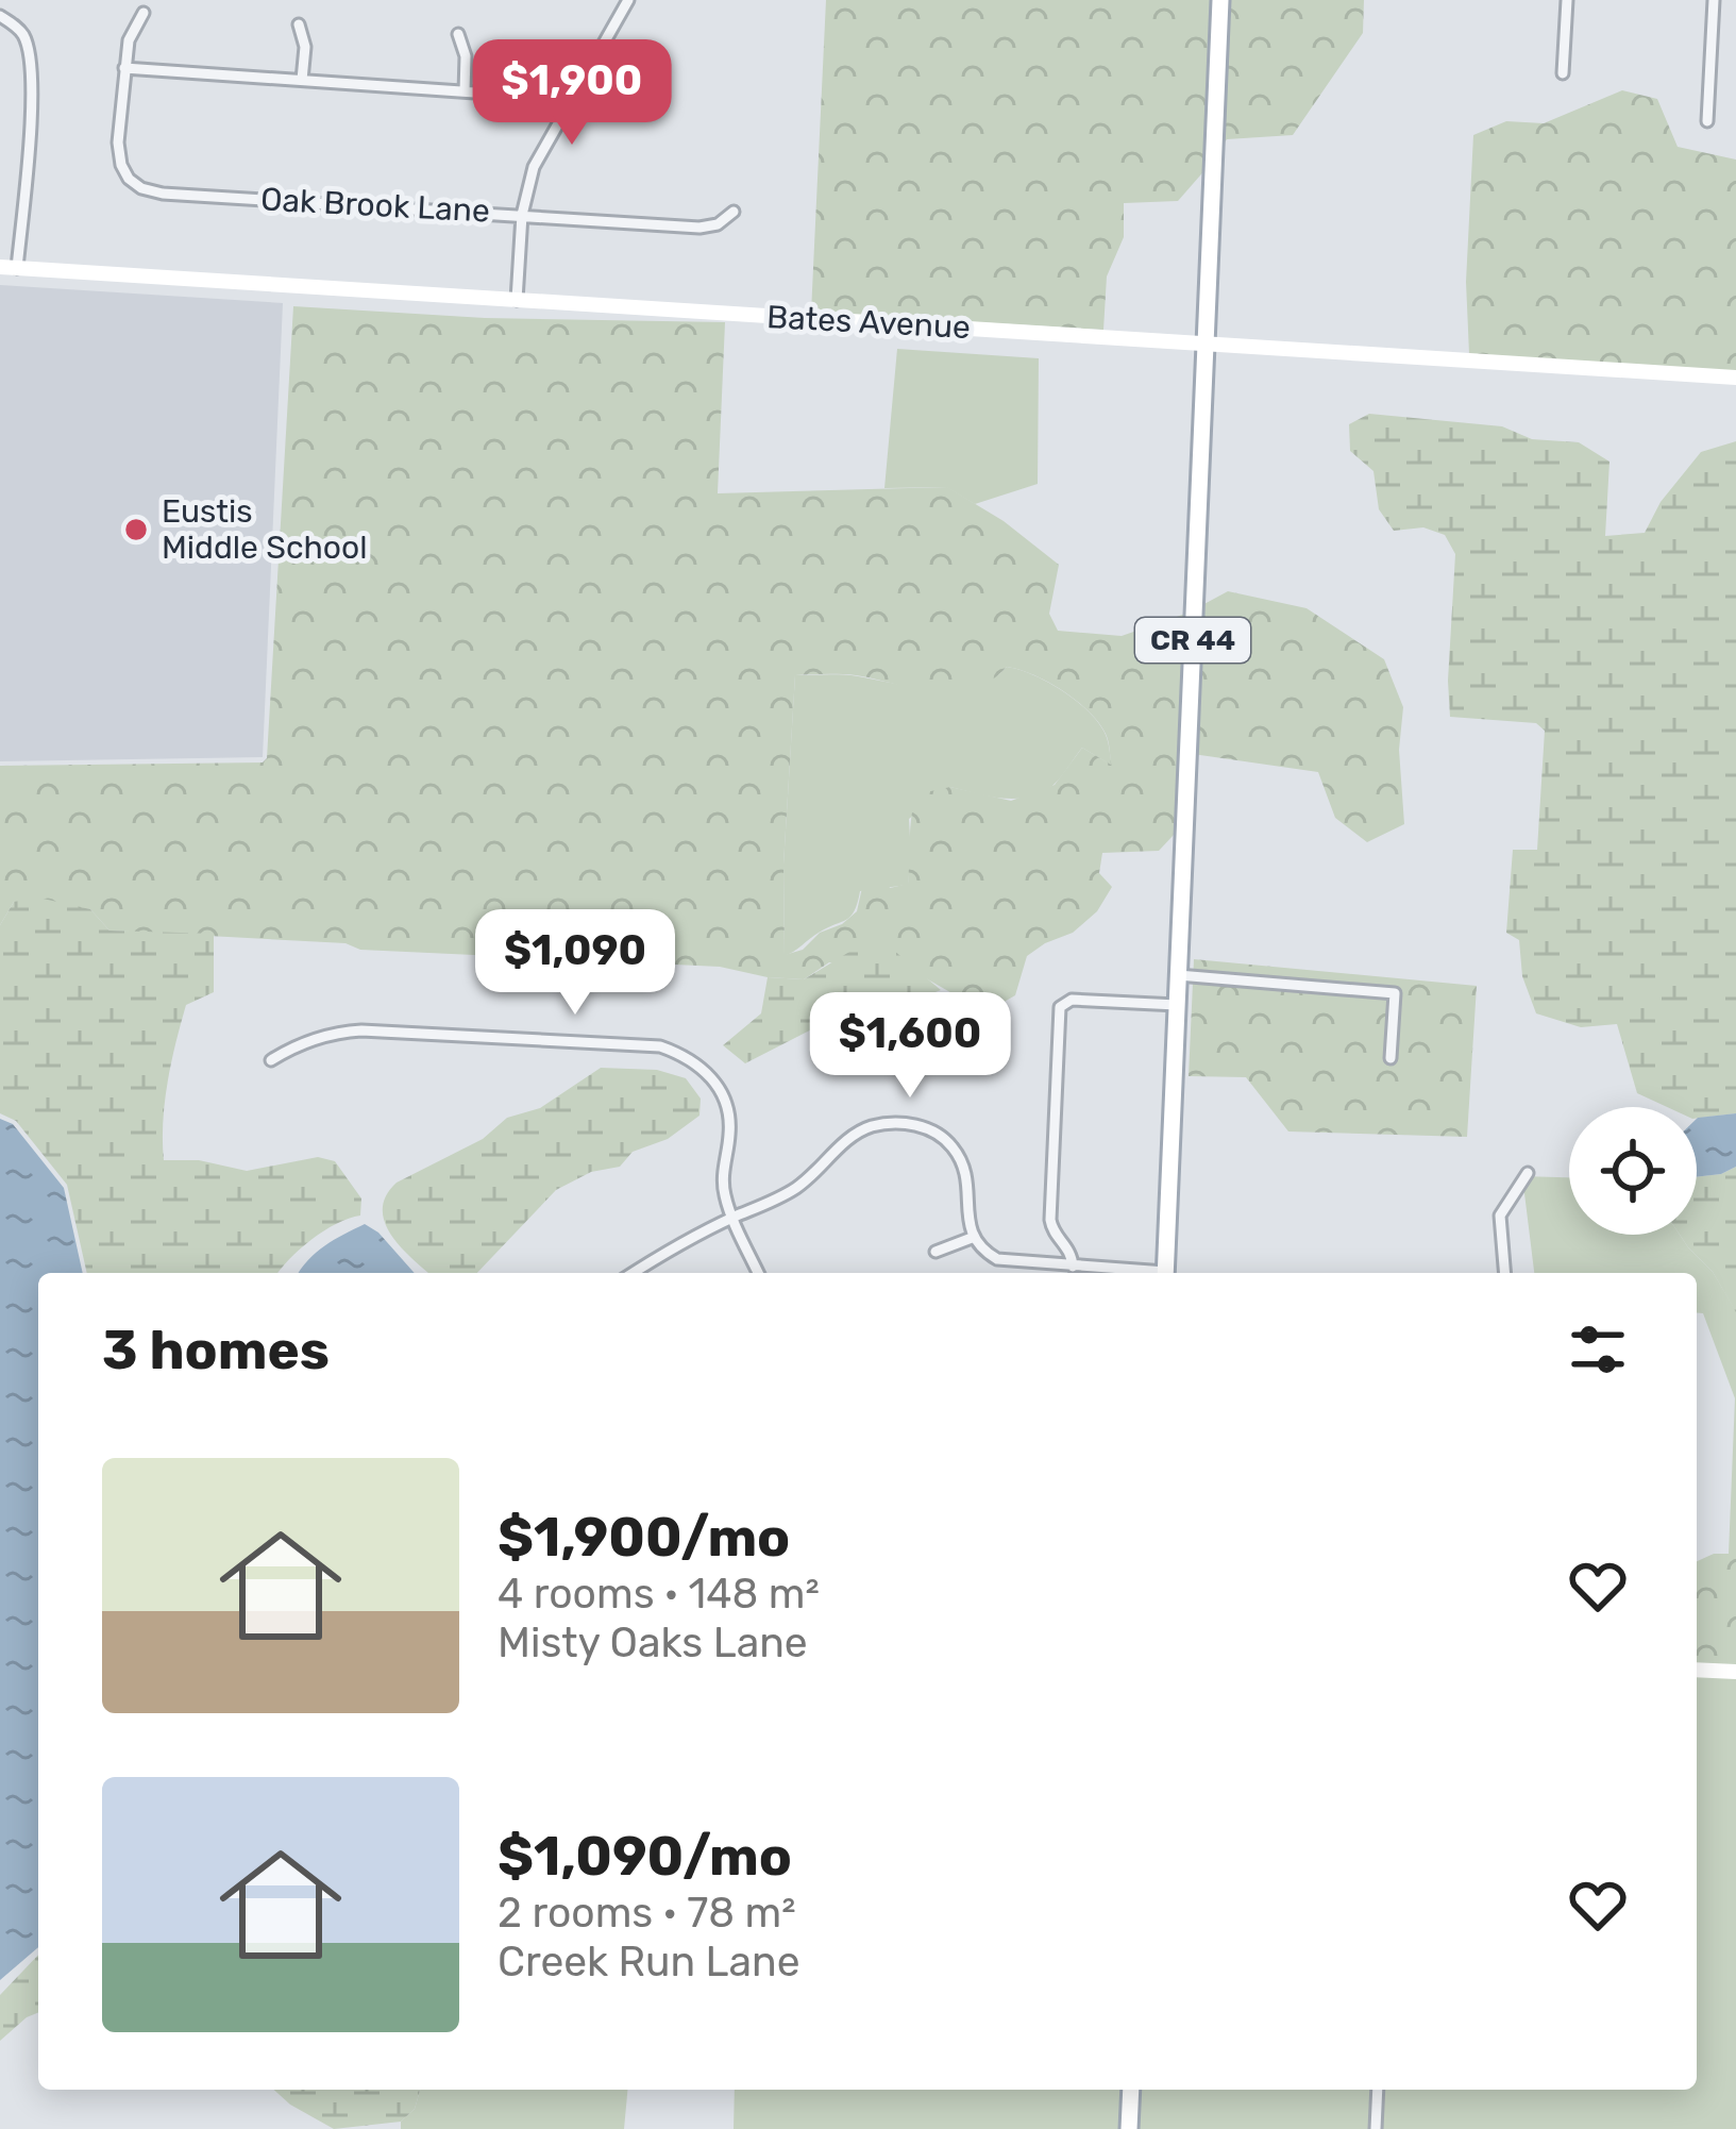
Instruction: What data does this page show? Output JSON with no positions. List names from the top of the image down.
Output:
{
  "streets": {
    "main road": ["CR 44"],
    "street": ["Oak Brook Lane", "Bates Avenue"]
  },
  "crossings": [
    ["Bates Avenue", "CR 44"]
  ],
  "places": ["Eustis Middle School"],
  "page": {
    "price": ["$1,900", "$1,090", "$1,600"],
    "heading": "3 homes",
    "list": [
      {
        "name": "$1,900/mo",
        "note": "4 rooms · 148 m² · Misty Oaks Lane"
      },
      {
        "name": "$1,090/mo",
        "note": "2 rooms · 78 m² · Creek Run Lane"
      }
    ]
  }
}
